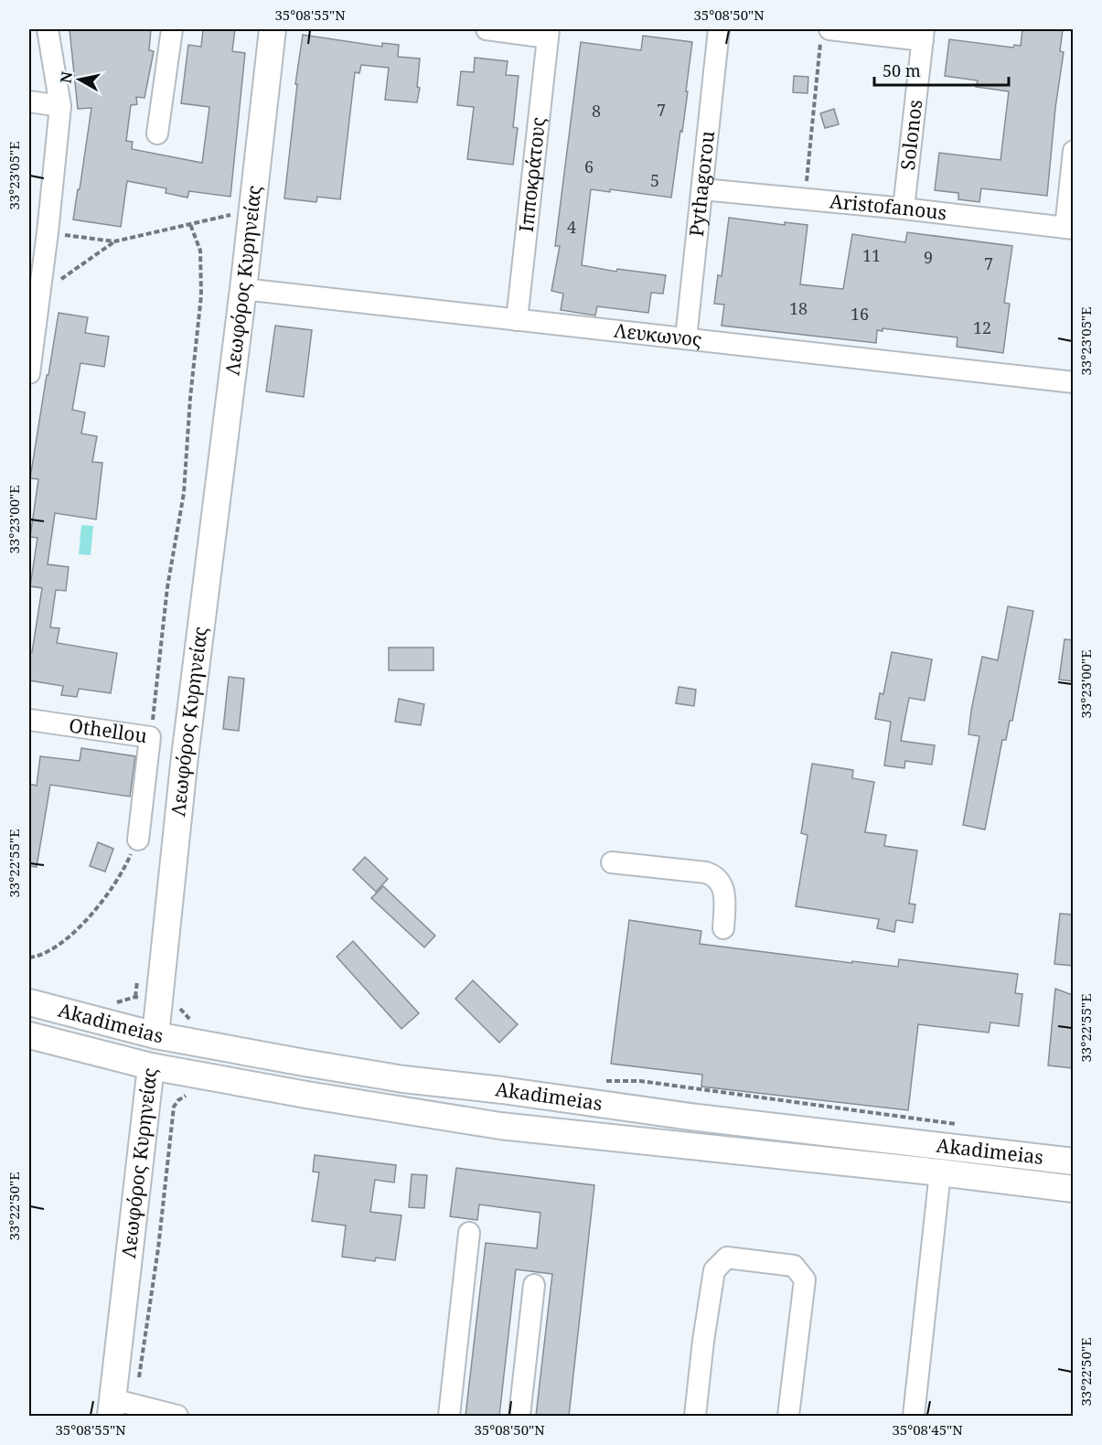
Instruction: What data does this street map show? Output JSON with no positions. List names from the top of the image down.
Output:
{
  "streets": {
    "main road": ["Λεωφόρος Κυρηνείας", "Akadimeias"],
    "street": [
      "Solonos",
      "Ιπποκράτους",
      "Pythagorou",
      "Aristofanous",
      "Λευκωνος",
      "Othellou"
    ]
  },
  "crossings": [
    ["Solonos", "Aristofanous"],
    ["Ιπποκράτους", "Λευκωνος"],
    ["Pythagorou", "Aristofanous"],
    ["Pythagorou", "Λευκωνος"],
    ["Λεωφόρος Κυρηνείας", "Λευκωνος"],
    ["Λεωφόρος Κυρηνείας", "Akadimeias"]
  ],
  "house_numbers": [
    "7",
    "8",
    "6",
    "5",
    "4",
    "11",
    "9",
    "7",
    "18",
    "16",
    "12"
  ],
  "scale_bar": "50 m",
  "north": "left",
  "coordinates": [
    "35°08'55\"N",
    "35°08'50\"N",
    "33°23'05\"E",
    "33°23'00\"E",
    "33°22'55\"E",
    "33°22'50\"E",
    "35°08'45\"N"
  ]
}
